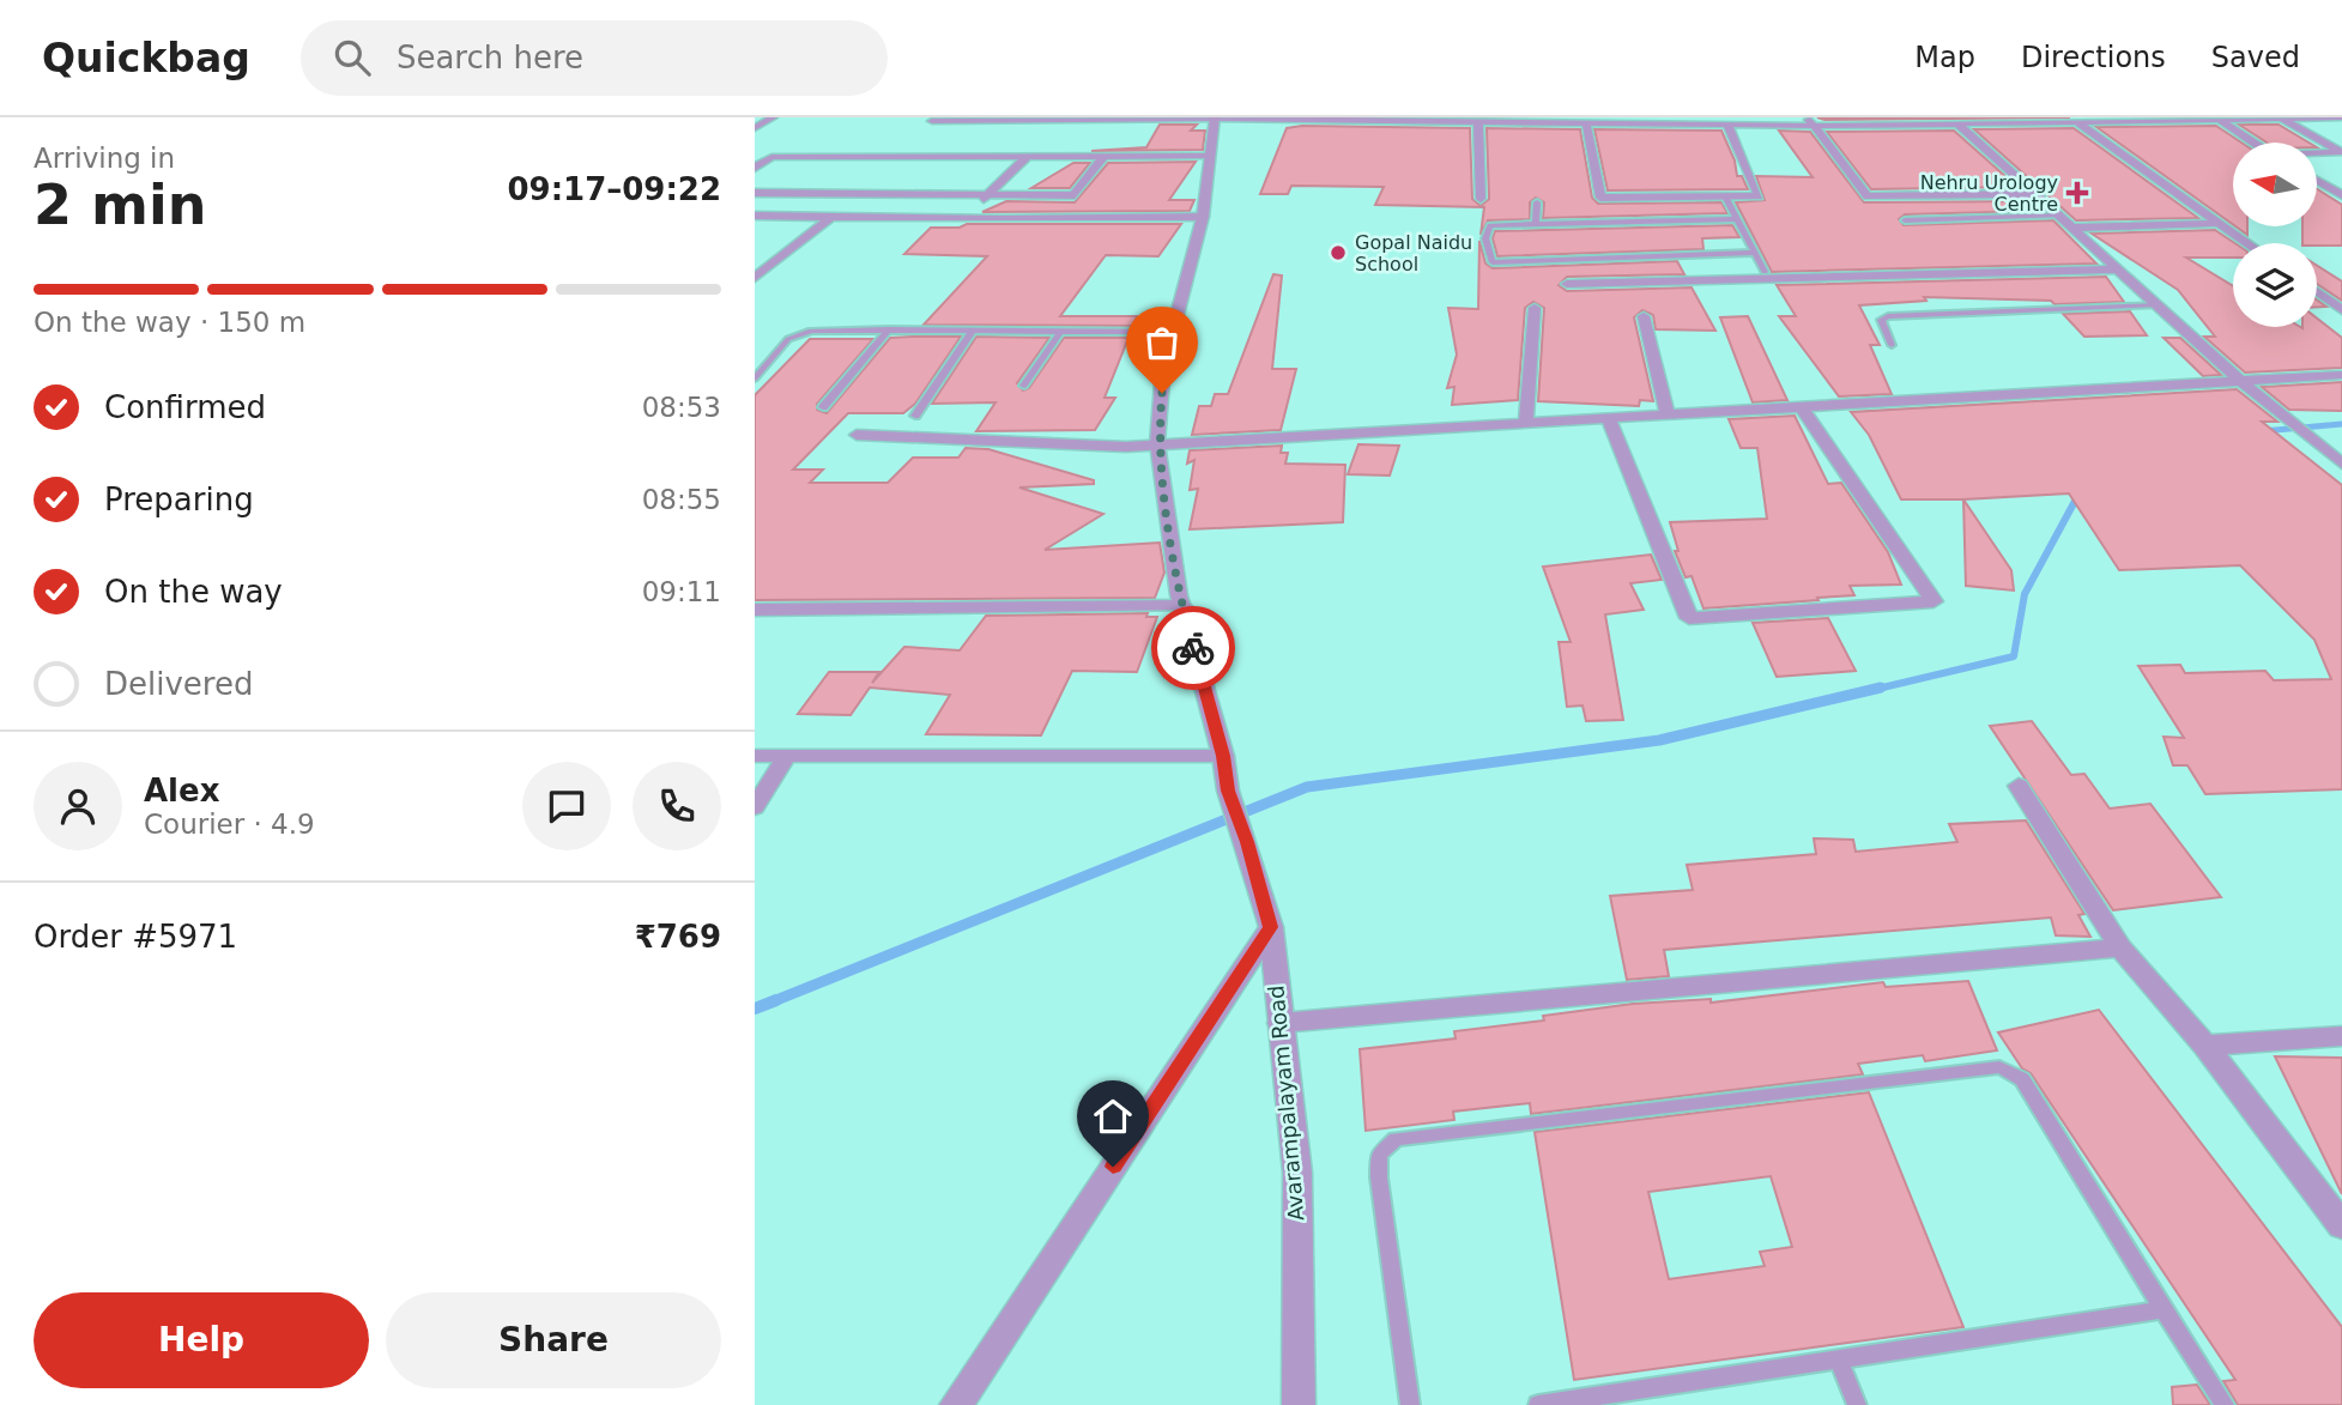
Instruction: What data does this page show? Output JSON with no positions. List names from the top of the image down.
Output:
{
  "streets": {
    "street": ["Avarampalayam Road"]
  },
  "places": {
    "health": ["Nehru Urology Centre"],
    "other": ["Gopal Naidu School"]
  },
  "north": "left",
  "page": {
    "header": "Quickbag",
    "search": "Search here",
    "nav": ["Map", "Directions", "Saved"],
    "heading": ["2 min", "Arriving in", "09:17–09:22"],
    "panel": [
      "Alex",
      "Courier · 4.9",
      "Order #5971",
      "₹769"
    ],
    "bar": "On the way · 150 m",
    "list": [
      ["Confirmed", "08:53"],
      ["Preparing", "08:55"],
      ["On the way", "09:11"],
      "Delivered"
    ],
    "buttons": ["Help", "Share"]
  }
}
